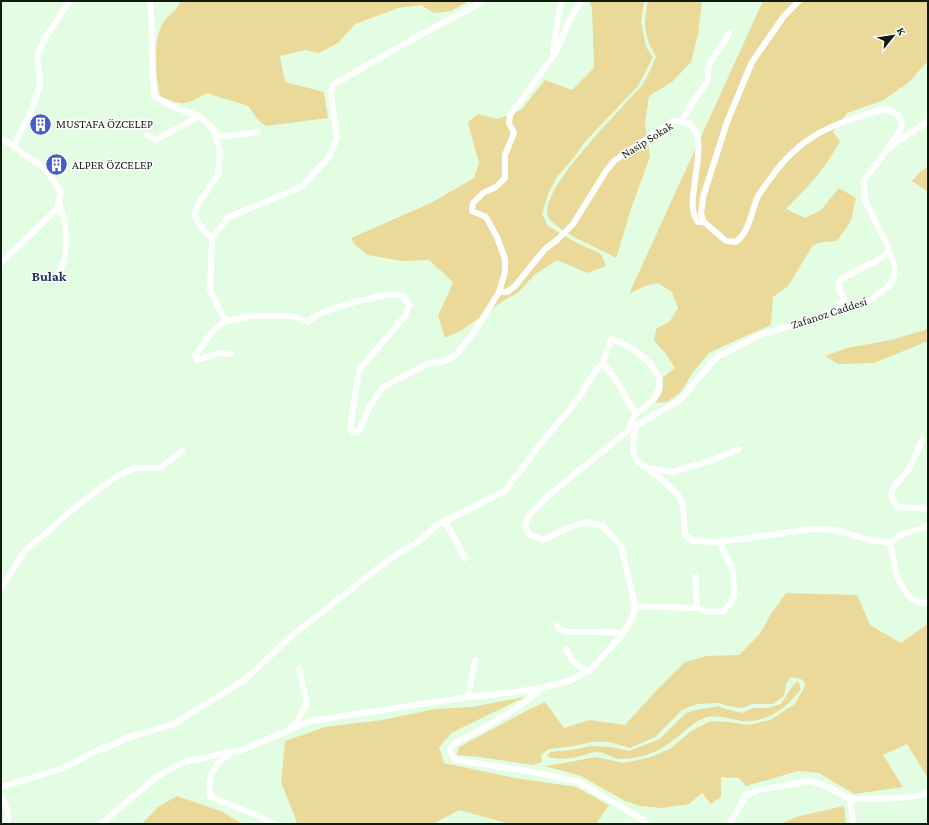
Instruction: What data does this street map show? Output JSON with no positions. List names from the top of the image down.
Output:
{
  "streets": {
    "street": ["Nasip Sokak", "Zafanoz Caddesi"]
  },
  "districts": ["Bulak"],
  "places": {
    "building": ["MUSTAFA ÖZCELEP", "ALPER ÖZCELEP"]
  },
  "north": "top right"
}
